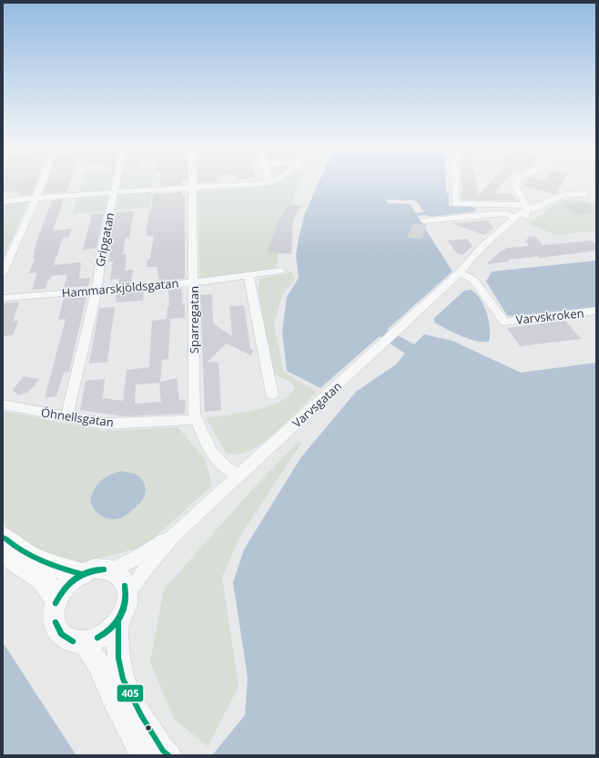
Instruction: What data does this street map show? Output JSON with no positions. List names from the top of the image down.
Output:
{
  "streets": {
    "street": [
      "Gripgatan",
      "Hammarskjöldsgatan",
      "Varvskroken",
      "Sparregatan",
      "Varvsgatan",
      "Öhnellsgatan"
    ]
  },
  "crossings": [
    ["Gripgatan", "Hammarskjöldsgatan"],
    ["Gripgatan", "Öhnellsgatan"],
    ["Hammarskjöldsgatan", "Sparregatan"],
    ["Varvskroken", "Varvsgatan"],
    ["Sparregatan", "Varvsgatan"],
    ["Sparregatan", "Öhnellsgatan"]
  ],
  "lines": ["transit line 405"]
}
